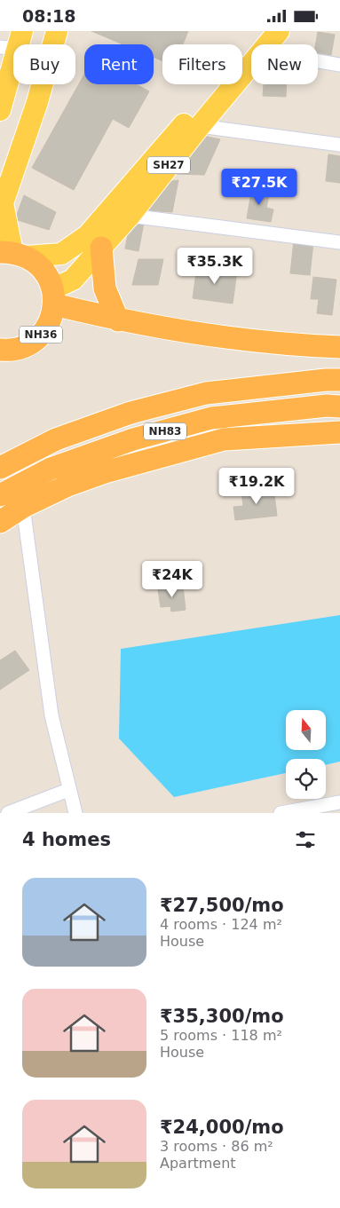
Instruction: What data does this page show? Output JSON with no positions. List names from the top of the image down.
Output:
{
  "streets": {
    "highway": ["NH36", "NH83"],
    "main road": ["SH27"]
  },
  "crossings": [
    ["SH27", "NH36"]
  ],
  "north": "top",
  "page": {
    "status": "08:18",
    "chip": [
      "Buy",
      "Rent",
      "Filters",
      "New"
    ],
    "price": [
      "₹27.5K",
      "₹35.3K",
      "₹19.2K",
      "₹24K"
    ],
    "heading": "4 homes",
    "list": [
      {
        "name": "₹27,500/mo",
        "note": "4 rooms · 124 m² · House"
      },
      {
        "name": "₹35,300/mo",
        "note": "5 rooms · 118 m² · House"
      },
      {
        "name": "₹24,000/mo",
        "note": "3 rooms · 86 m² · Apartment"
      }
    ]
  }
}
